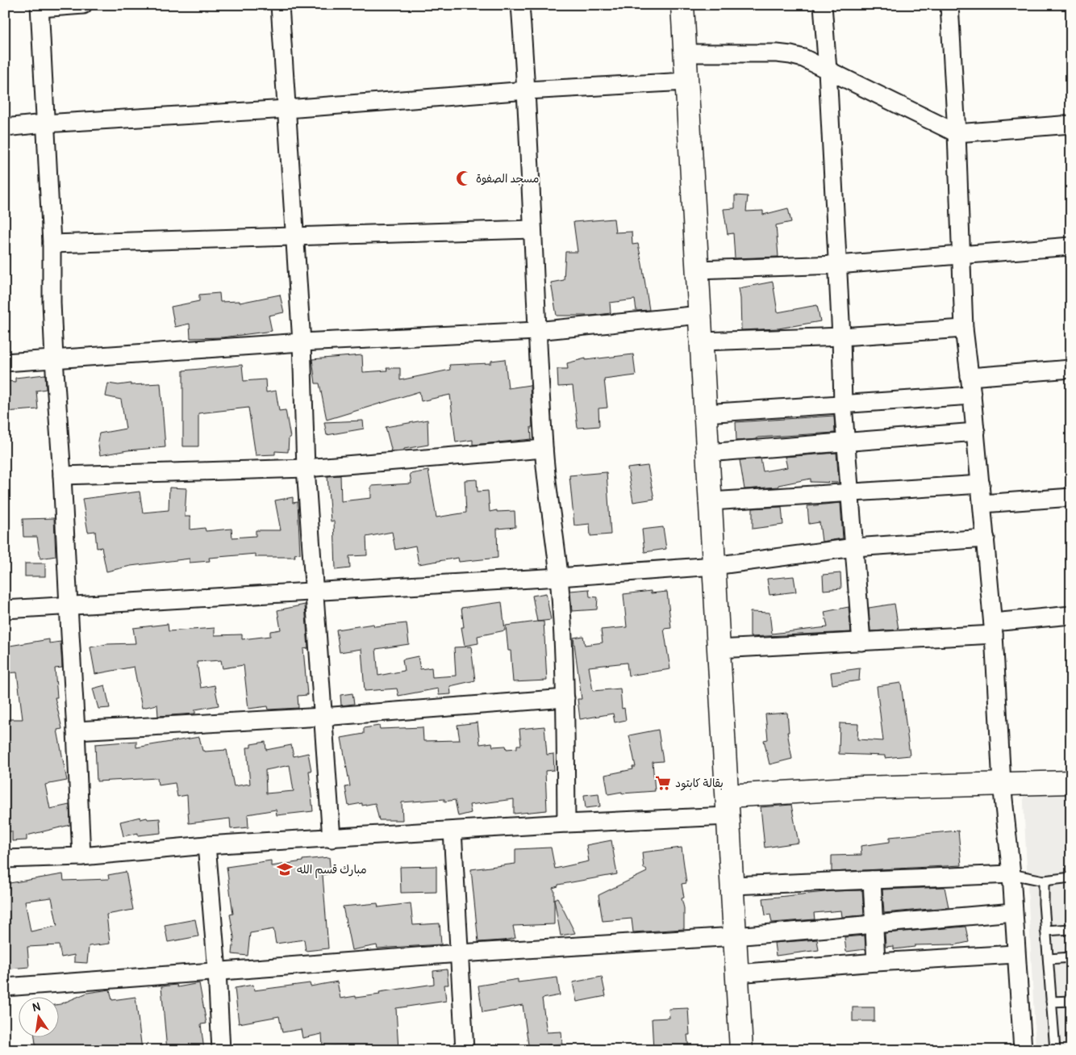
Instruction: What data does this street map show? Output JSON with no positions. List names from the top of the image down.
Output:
{
  "places": {
    "mosque": ["مسجد الصفوة"],
    "supermarket": ["بقالة كابتود"],
    "school or university": ["مبارك قسم الله"]
  },
  "north": "top"
}
